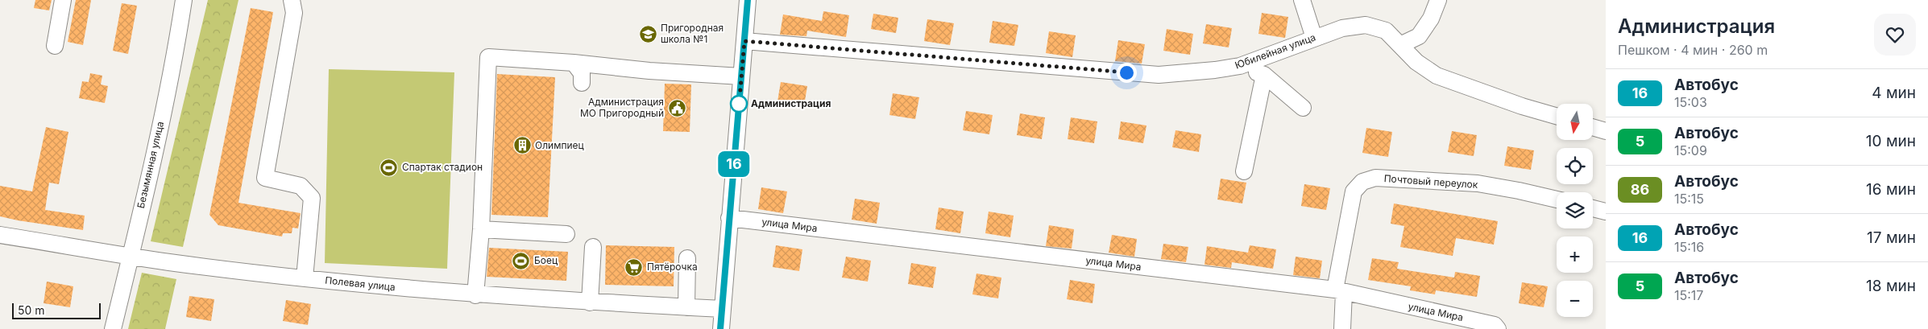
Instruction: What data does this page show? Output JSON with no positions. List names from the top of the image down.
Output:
{
  "streets": {
    "street": [
      "Юбилейная улица",
      "Безымянная улица",
      "Почтовый переулок",
      "улица Мира",
      "Полевая улица"
    ]
  },
  "crossings": [
    ["Безымянная улица", "Полевая улица"],
    ["Почтовый переулок", "улица Мира"]
  ],
  "places": {
    "school or university": ["Пригородная школа №1"],
    "other": ["Администрация"],
    "public building": ["Администрация МО Пригородный"],
    "building": ["Олимпиец"],
    "sports": ["Спартак стадион", "Боец"],
    "supermarket": ["Пятёрочка"]
  },
  "lines": ["bus line 16"],
  "scale_bar": "50 m",
  "north": "bottom",
  "page": {
    "on_map": "16",
    "heading": ["Администрация", "Пешком · 4 мин · 260 m"],
    "list": [
      {
        "mark": "16",
        "name": "Автобус",
        "note": "15:03",
        "value": "4 мин"
      },
      {
        "mark": "5",
        "name": "Автобус",
        "note": "15:09",
        "value": "10 мин"
      },
      {
        "mark": "86",
        "name": "Автобус",
        "note": "15:15",
        "value": "16 мин"
      },
      {
        "mark": "16",
        "name": "Автобус",
        "note": "15:16",
        "value": "17 мин"
      },
      {
        "mark": "5",
        "name": "Автобус",
        "note": "15:17",
        "value": "18 мин"
      }
    ],
    "map_buttons": ["+", "−"],
    "scale": "50 m"
  }
}
